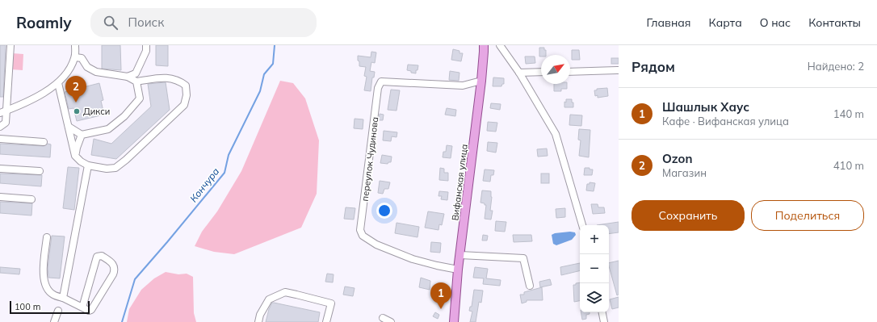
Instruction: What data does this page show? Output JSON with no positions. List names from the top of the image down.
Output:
{
  "streets": {
    "main road": ["Вифанская улица"],
    "street": ["переулок Чудинова"]
  },
  "crossings": [
    ["переулок Чудинова", "Вифанская улица"]
  ],
  "water": ["Кончура"],
  "places": ["Дикси"],
  "scale_bar": "100 m",
  "north": "top right",
  "page": {
    "header": "Roamly",
    "search": "Поиск",
    "nav": [
      "Главная",
      "Карта",
      "О нас",
      "Контакты"
    ],
    "heading": ["Рядом", "Найдено: 2"],
    "pins": ["2", "1"],
    "list": [
      {
        "mark": "1",
        "name": "Шашлык Хаус",
        "note": "Кафе · Вифанская улица",
        "value": "140 m"
      },
      {
        "mark": "2",
        "name": "Ozon",
        "note": "Магазин",
        "value": "410 m"
      }
    ],
    "buttons": ["Сохранить", "Поделиться"],
    "map_buttons": ["+", "−"],
    "scale": "100 m"
  }
}
